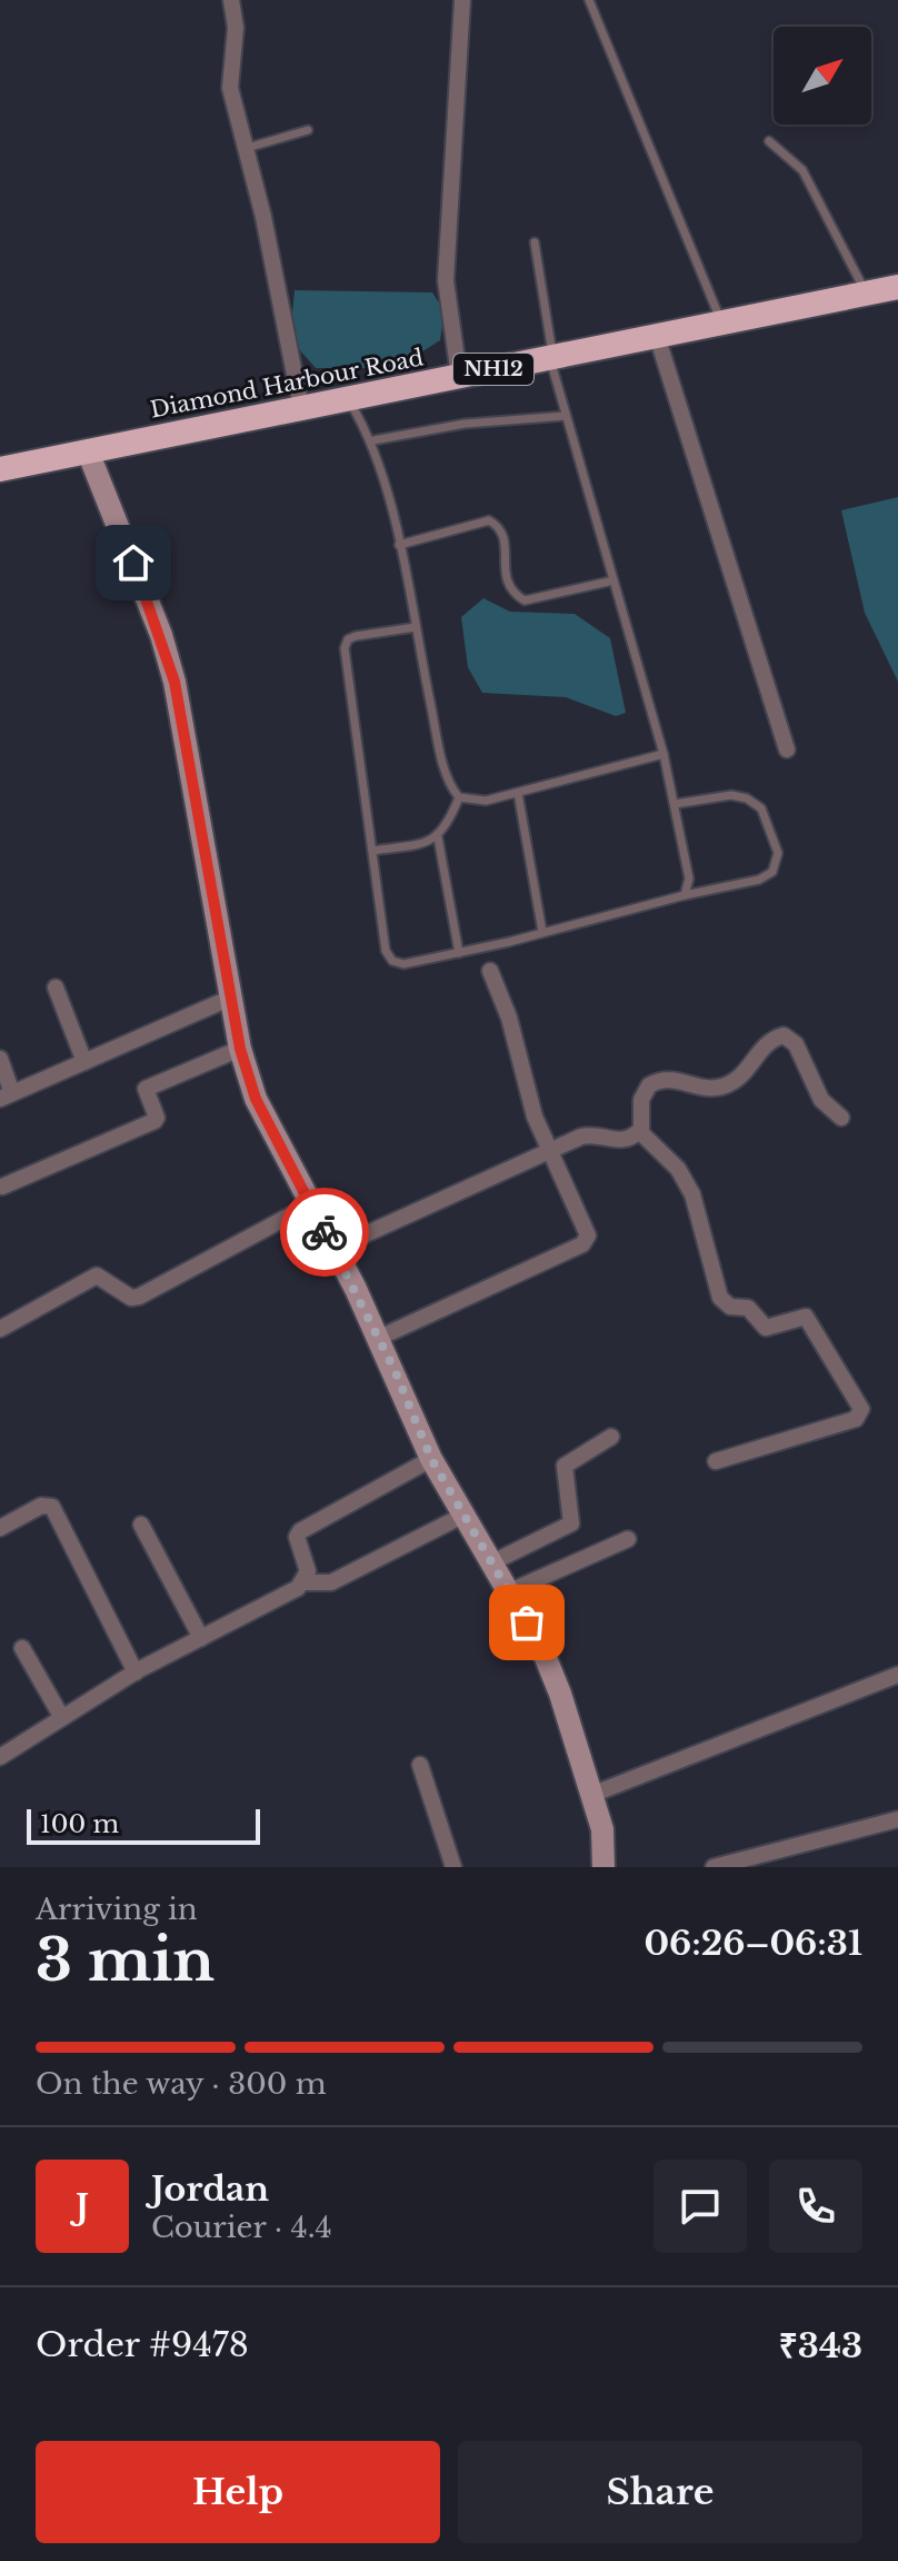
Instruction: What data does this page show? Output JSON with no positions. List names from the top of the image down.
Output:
{
  "streets": {
    "highway": ["NH12", "Diamond Harbour Road"]
  },
  "scale_bar": "100 m",
  "north": "top right",
  "page": {
    "scale": "100 m",
    "heading": ["3 min", "Arriving in", "06:26–06:31"],
    "panel": [
      "Jordan",
      "Courier · 4.4",
      "Order #9478",
      "₹343"
    ],
    "bar": "On the way · 300 m",
    "round": "J",
    "buttons": ["Help", "Share"]
  }
}
